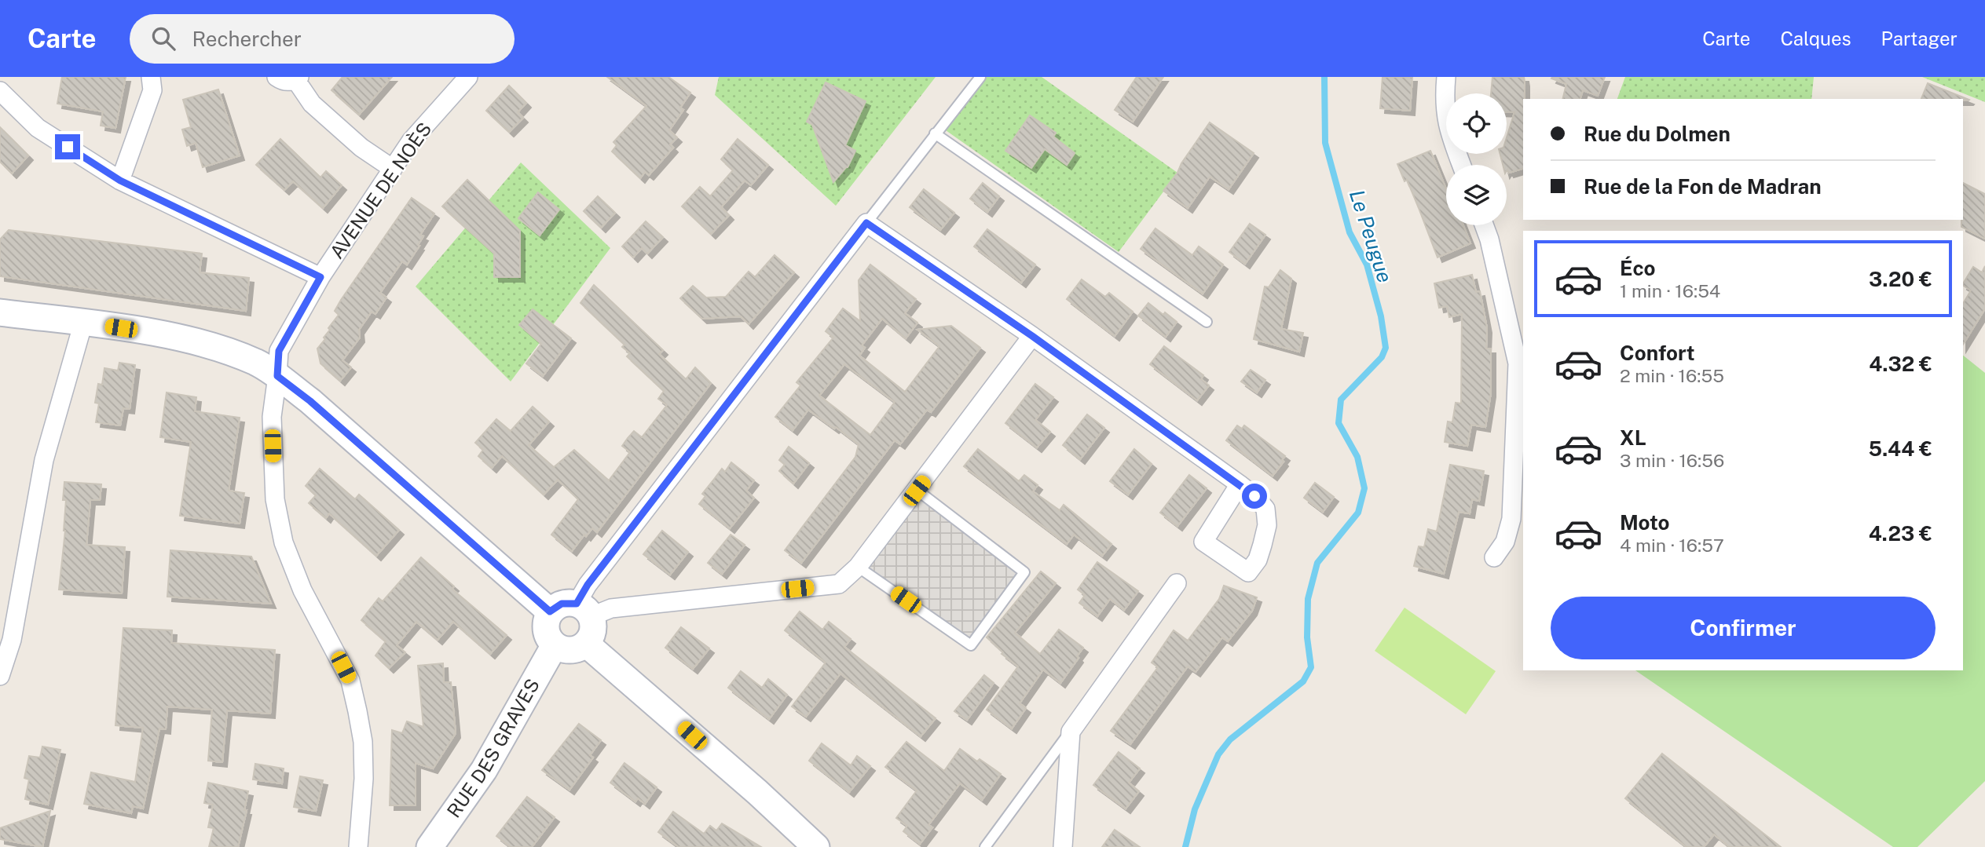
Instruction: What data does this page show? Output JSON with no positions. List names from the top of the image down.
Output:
{
  "streets": {
    "main road": ["RUE DES GRAVES"],
    "street": ["AVENUE DE NOÈS"]
  },
  "water": ["Le Peugue"],
  "page": {
    "header": "Carte",
    "search": "Rechercher",
    "nav": ["Carte", "Calques", "Partager"],
    "banner": ["Rue du Dolmen", "Rue de la Fon de Madran"],
    "list": [
      {
        "name": "Éco",
        "note": "1 min · 16:54",
        "value": "3.20 €"
      },
      {
        "name": "Confort",
        "note": "2 min · 16:55",
        "value": "4.32 €"
      },
      {
        "name": "XL",
        "note": "3 min · 16:56",
        "value": "5.44 €"
      },
      {
        "name": "Moto",
        "note": "4 min · 16:57",
        "value": "4.23 €"
      }
    ],
    "buttons": "Confirmer"
  }
}
